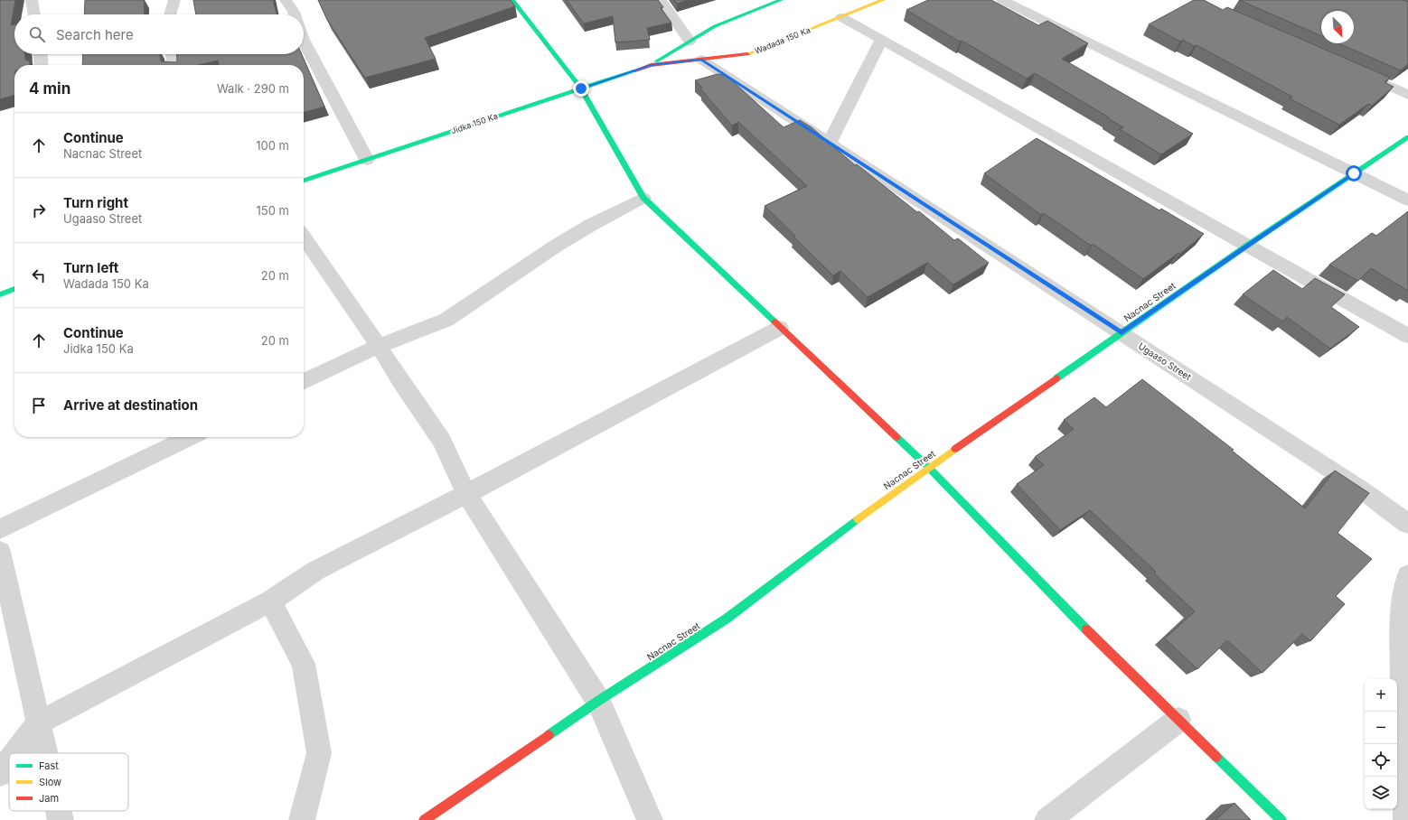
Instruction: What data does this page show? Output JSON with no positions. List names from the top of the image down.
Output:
{
  "streets": {
    "street": [
      "Wadada 150 Ka",
      "Jidka 150 Ka",
      "Nacnac Street",
      "Ugaaso Street"
    ]
  },
  "crossings": [
    ["Wadada 150 Ka", "Jidka 150 Ka"],
    ["Wadada 150 Ka", "Ugaaso Street"],
    ["Nacnac Street", "Ugaaso Street"]
  ],
  "legend": ["Fast", "Slow", "Jam"],
  "north": "bottom right",
  "page": {
    "search": "Search here",
    "heading": ["4 min", "Walk · 290 m"],
    "list": [
      ["Continue", "Nacnac Street", "100 m"],
      ["Turn right", "Ugaaso Street", "150 m"],
      ["Turn left", "Wadada 150 Ka", "20 m"],
      ["Continue", "Jidka 150 Ka", "20 m"],
      "Arrive at destination"
    ],
    "map_buttons": ["+", "−"]
  }
}
